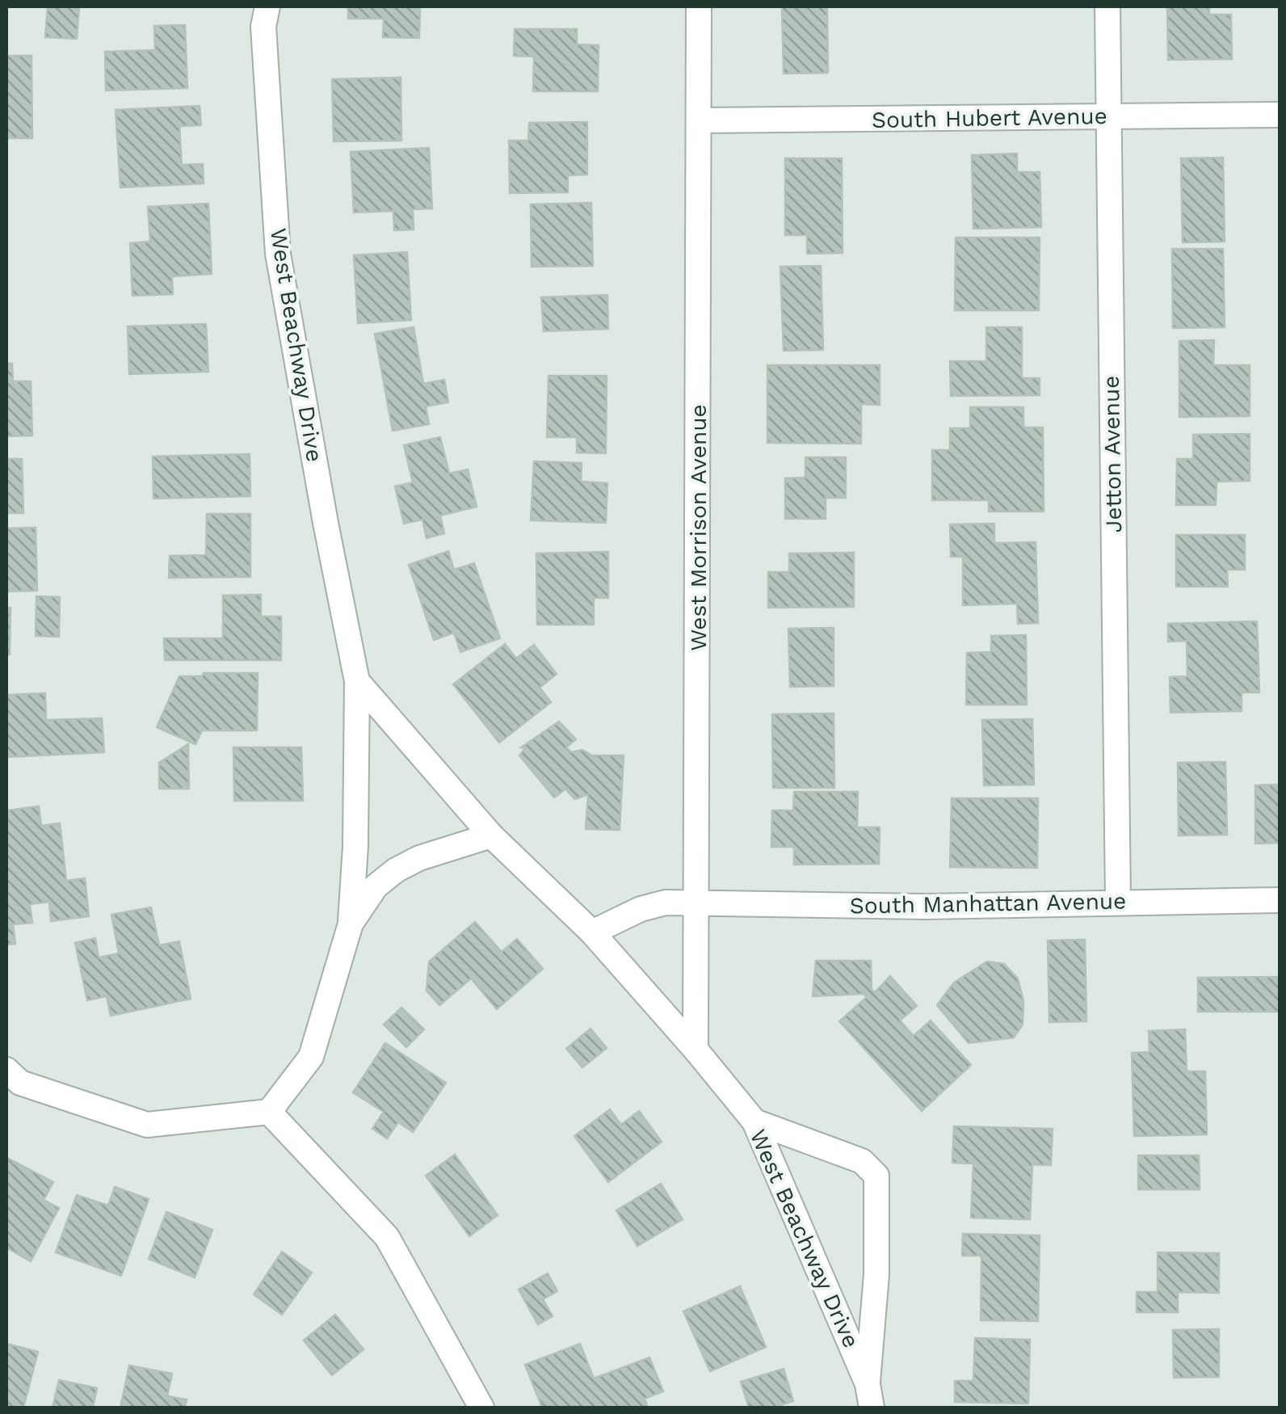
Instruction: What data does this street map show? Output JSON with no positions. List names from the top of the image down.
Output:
{
  "streets": {
    "street": [
      "South Hubert Avenue",
      "West Beachway Drive",
      "Jetton Avenue",
      "West Morrison Avenue",
      "South Manhattan Avenue"
    ]
  },
  "crossings": [
    ["South Hubert Avenue", "Jetton Avenue"],
    ["South Hubert Avenue", "West Morrison Avenue"],
    ["West Beachway Drive", "West Morrison Avenue"],
    ["Jetton Avenue", "South Manhattan Avenue"],
    ["West Morrison Avenue", "South Manhattan Avenue"]
  ]
}
